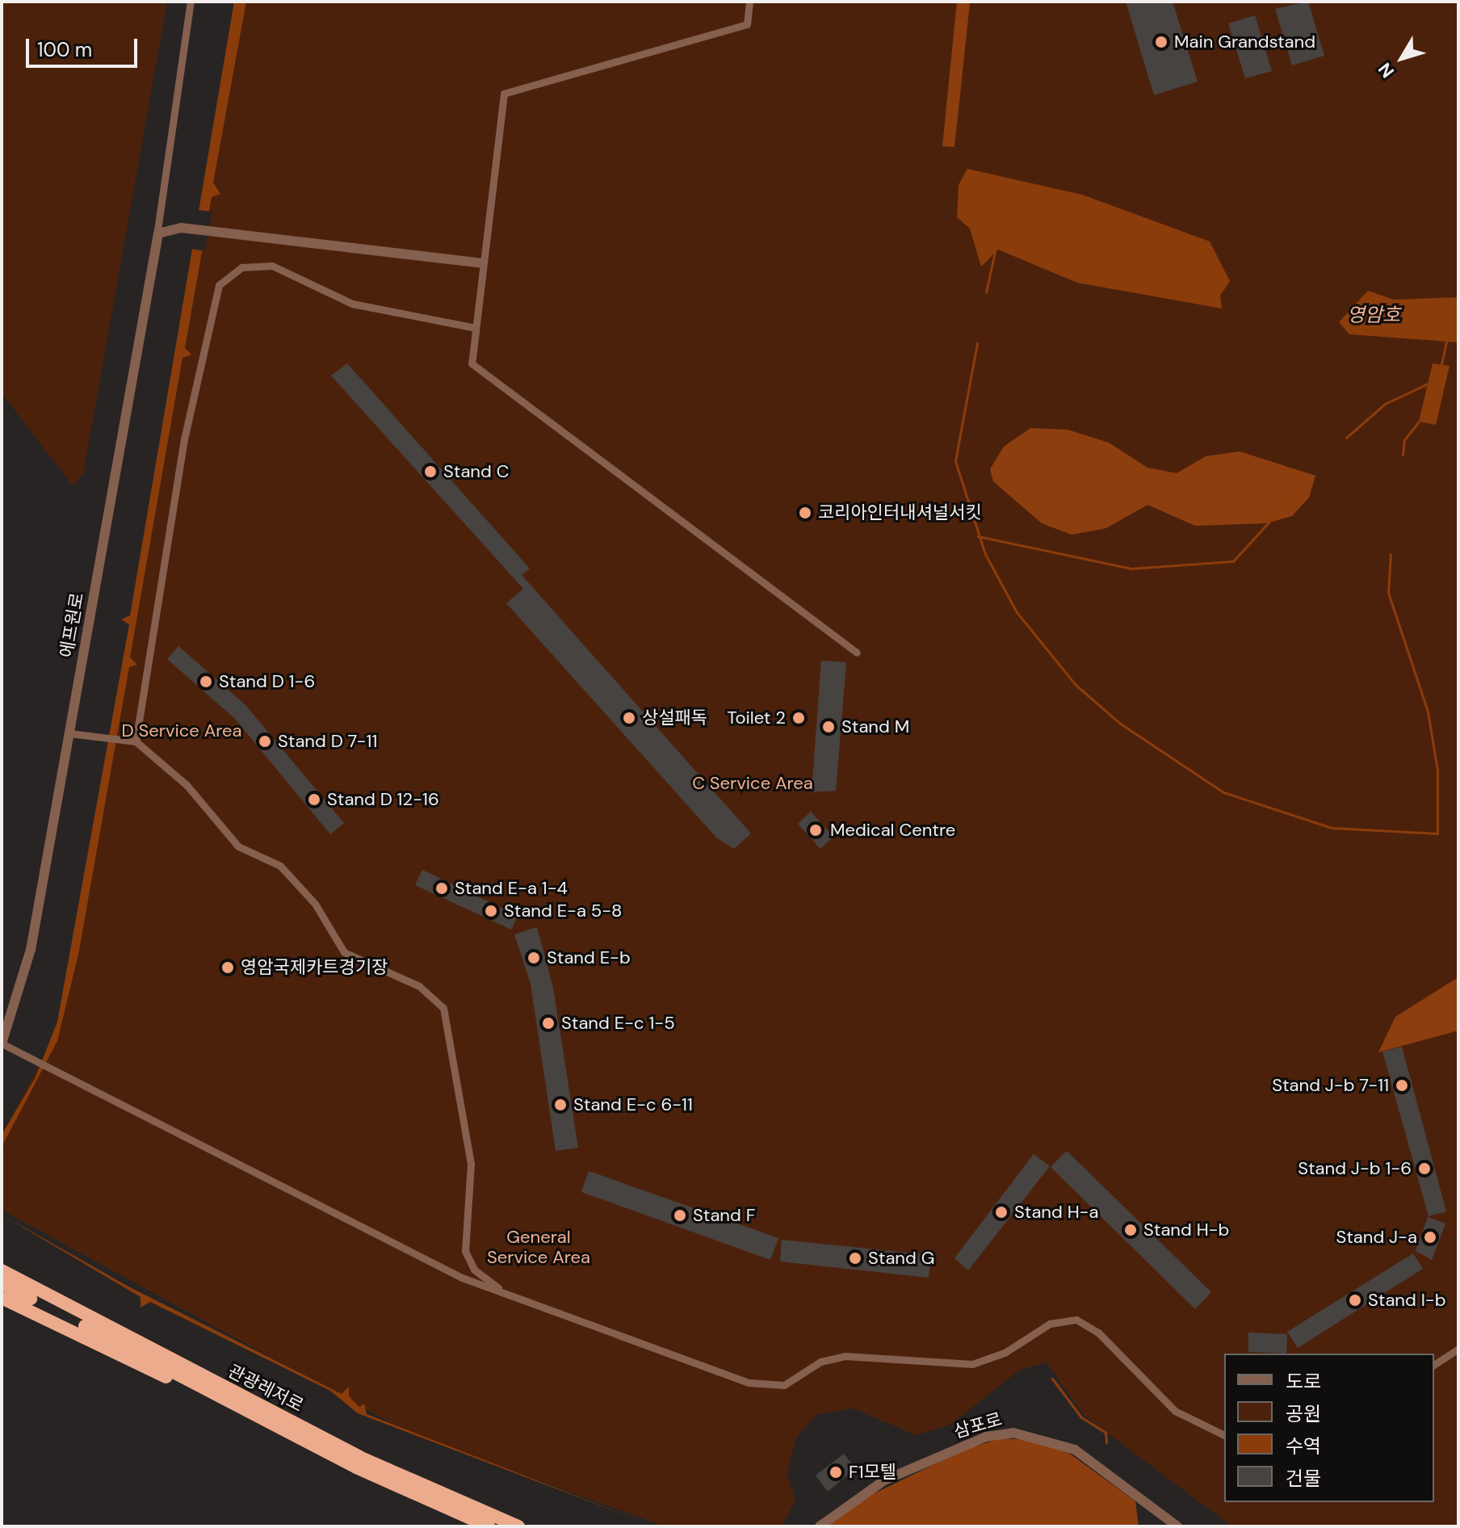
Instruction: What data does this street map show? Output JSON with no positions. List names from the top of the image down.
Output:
{
  "streets": {
    "highway": ["관광레저로"],
    "street": ["에프원로", "삼포로"]
  },
  "water": ["영암호"],
  "parks": ["D Service Area", "C Service Area", "General Service Area"],
  "places": [
    "Main Grandstand",
    "Stand C",
    "코리아인터내셔널서킷",
    "Stand D 1-6",
    "상설패독",
    "Toilet 2",
    "Stand M",
    "Stand D 7-11",
    "Stand D 12-16",
    "Medical Centre",
    "Stand E-a 1-4",
    "Stand E-a 5-8",
    "Stand E-b",
    "영암국제카트경기장",
    "Stand E-c 1-5",
    "Stand J-b 7-11",
    "Stand E-c 6-11",
    "Stand J-b 1-6",
    "Stand H-a",
    "Stand F",
    "Stand H-b",
    "Stand J-a",
    "Stand G",
    "Stand I-b",
    "F1모텔"
  ],
  "legend": [
    "도로",
    "공원",
    "수역",
    "건물"
  ],
  "scale_bar": "100 m",
  "north": "bottom left"
}
